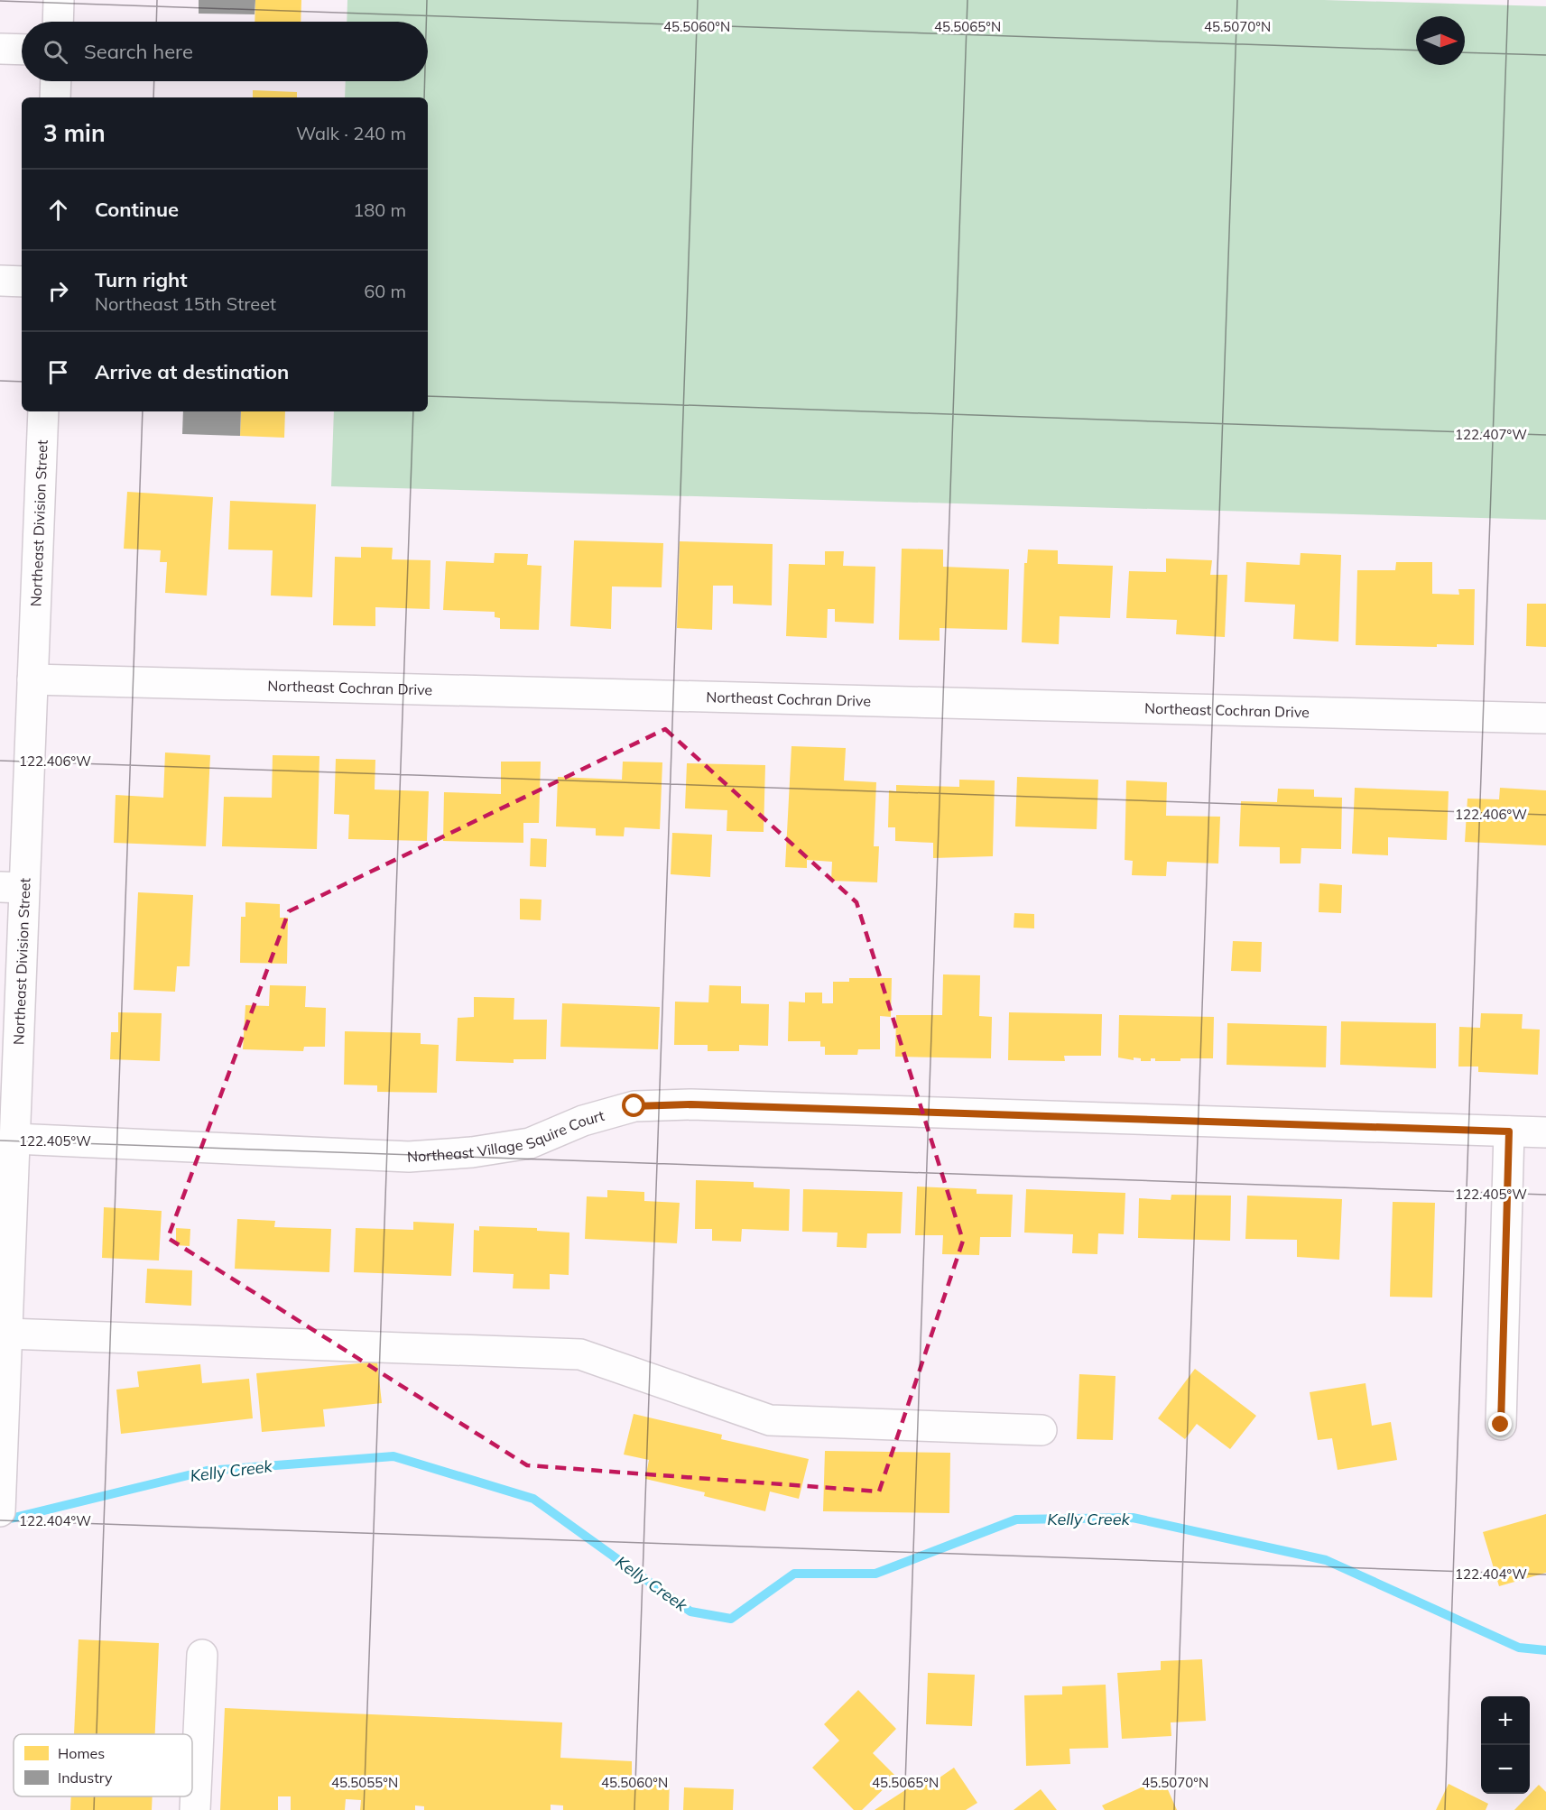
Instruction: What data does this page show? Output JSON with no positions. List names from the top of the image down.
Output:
{
  "streets": {
    "street": ["Northeast Division Street", "Northeast Cochran Drive", "Northeast Village Squire Court"]
  },
  "crossings": [
    ["Northeast Division Street", "Northeast Cochran Drive"],
    ["Northeast Division Street", "Northeast Village Squire Court"]
  ],
  "water": ["Kelly Creek"],
  "legend": ["Homes", "Industry"],
  "north": "right",
  "page": {
    "search": "Search here",
    "heading": ["3 min", "Walk · 240 m"],
    "list": [
      ["Continue", "180 m"],
      ["Turn right", "Northeast 15th Street", "60 m"],
      "Arrive at destination"
    ],
    "map_buttons": ["+", "−"]
  },
  "coordinates": [
    "45.5060°N",
    "45.5065°N",
    "45.5070°N",
    "122.407°W",
    "122.406°W",
    "122.405°W",
    "122.404°W",
    "45.5055°N"
  ]
}
